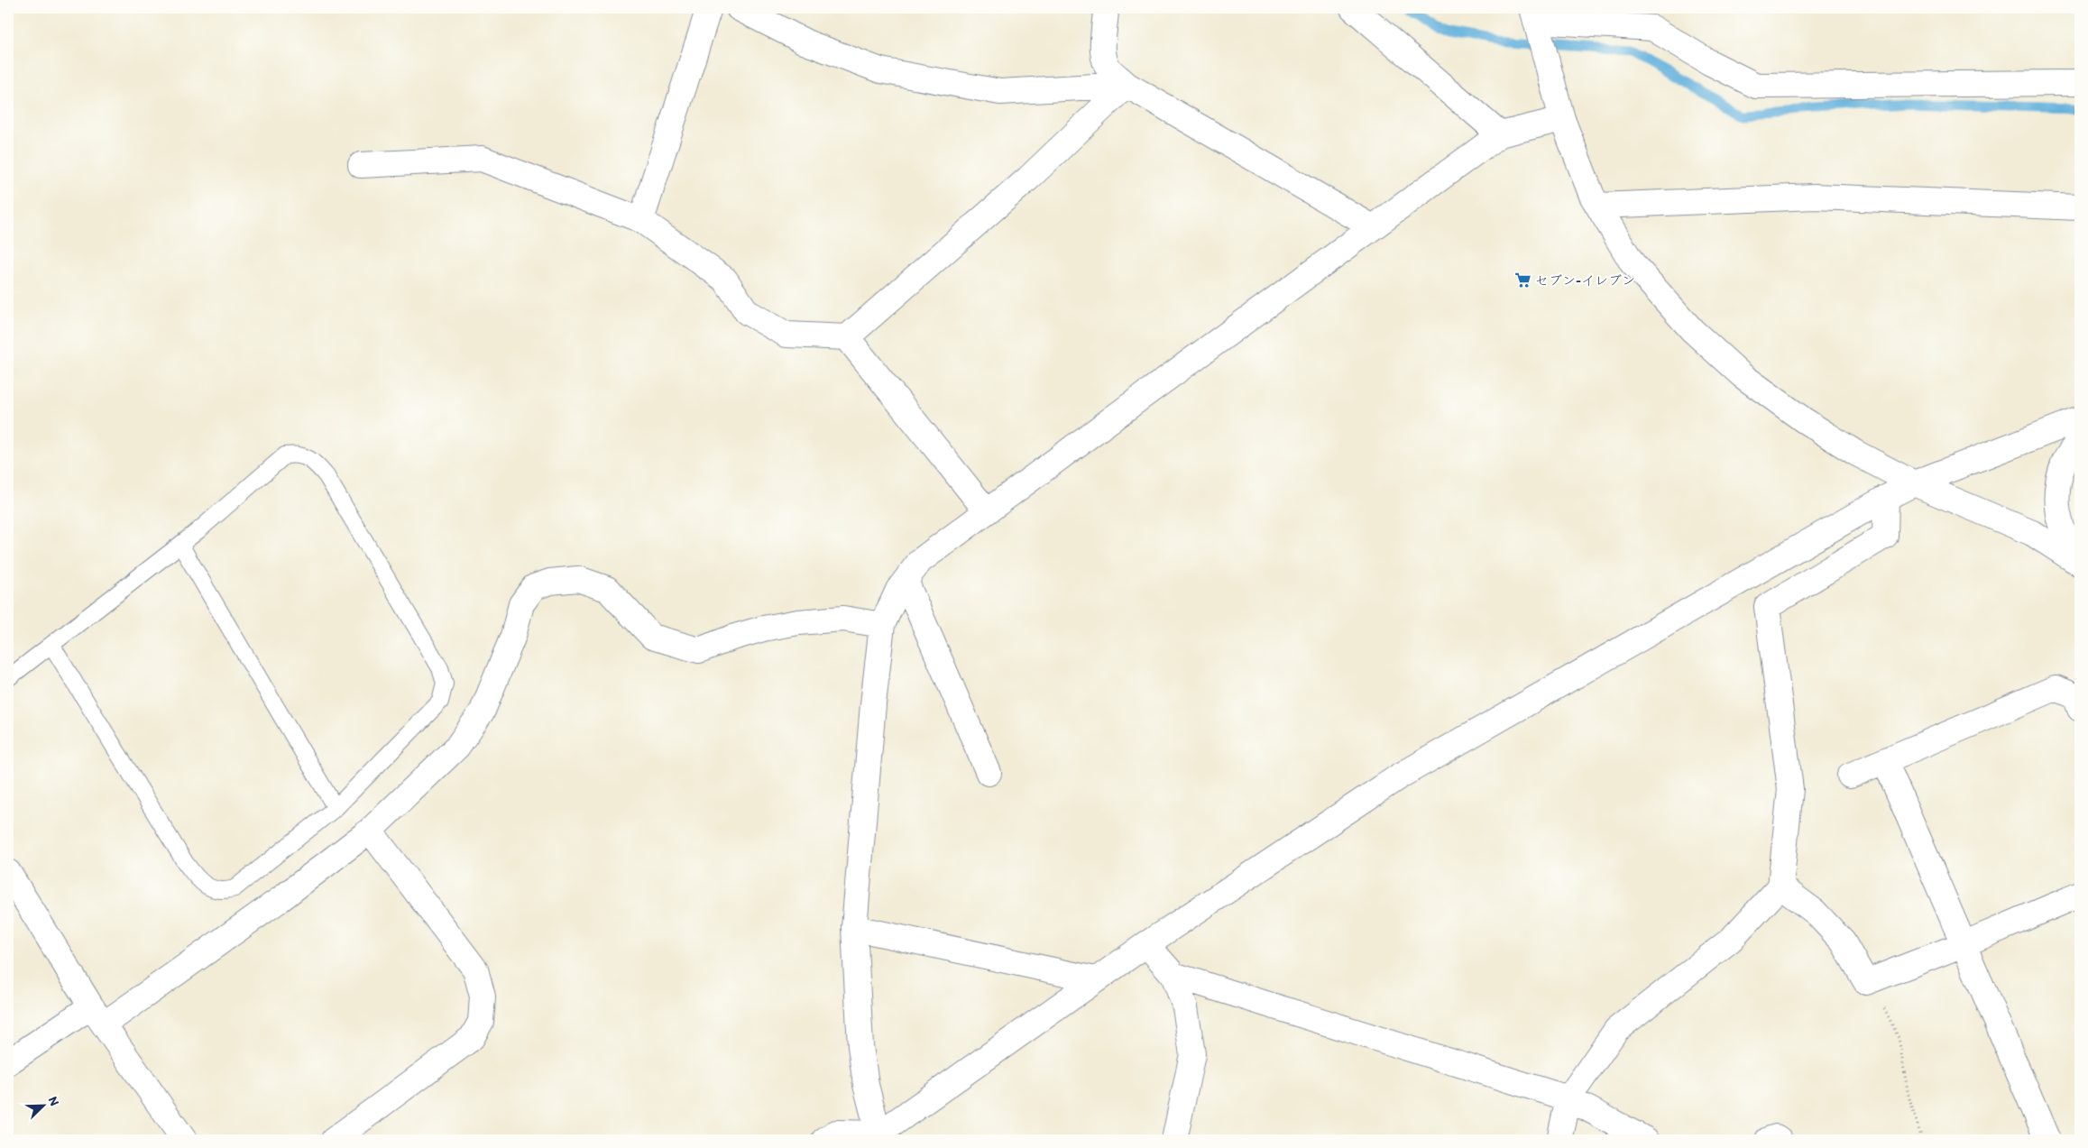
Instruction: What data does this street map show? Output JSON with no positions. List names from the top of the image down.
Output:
{
  "places": {
    "supermarket": ["セブン-イレブン"]
  },
  "north": "top right"
}
